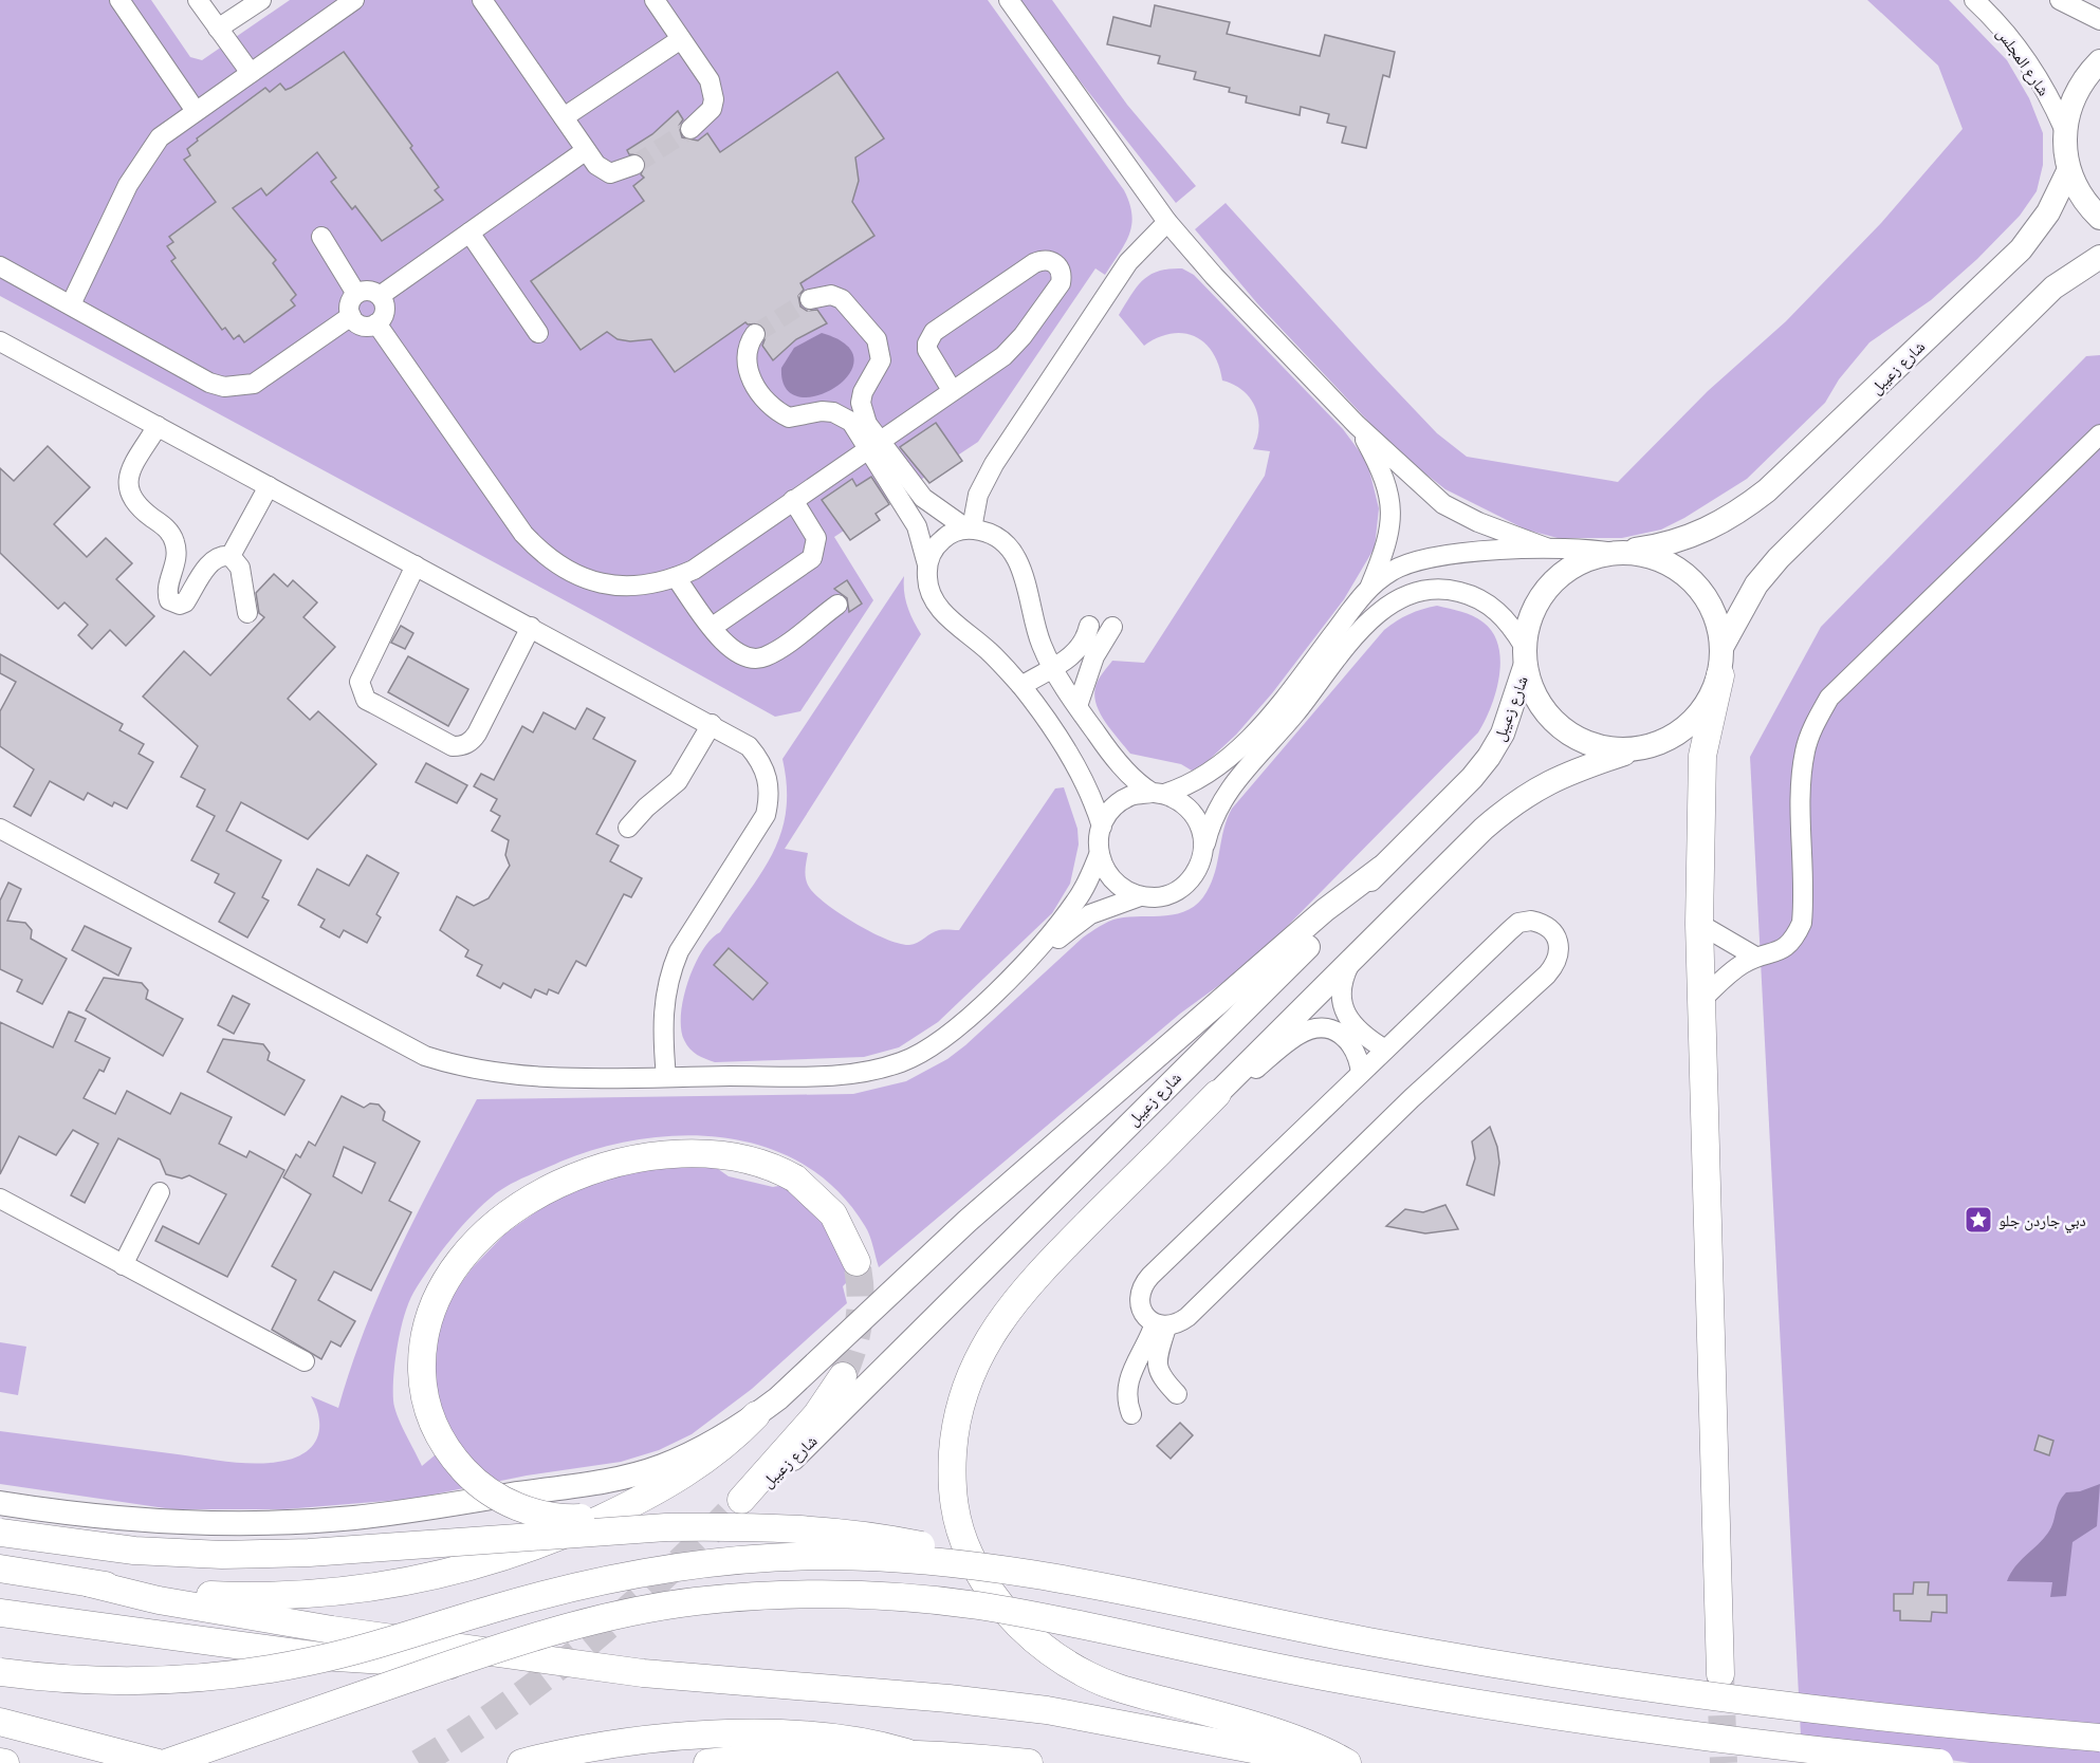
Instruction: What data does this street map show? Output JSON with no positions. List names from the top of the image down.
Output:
{
  "streets": {
    "main road": ["شارع زعيبل"],
    "street": ["شارع المجلس"]
  },
  "places": {
    "place": ["دبي جاردن جلو"]
  }
}
